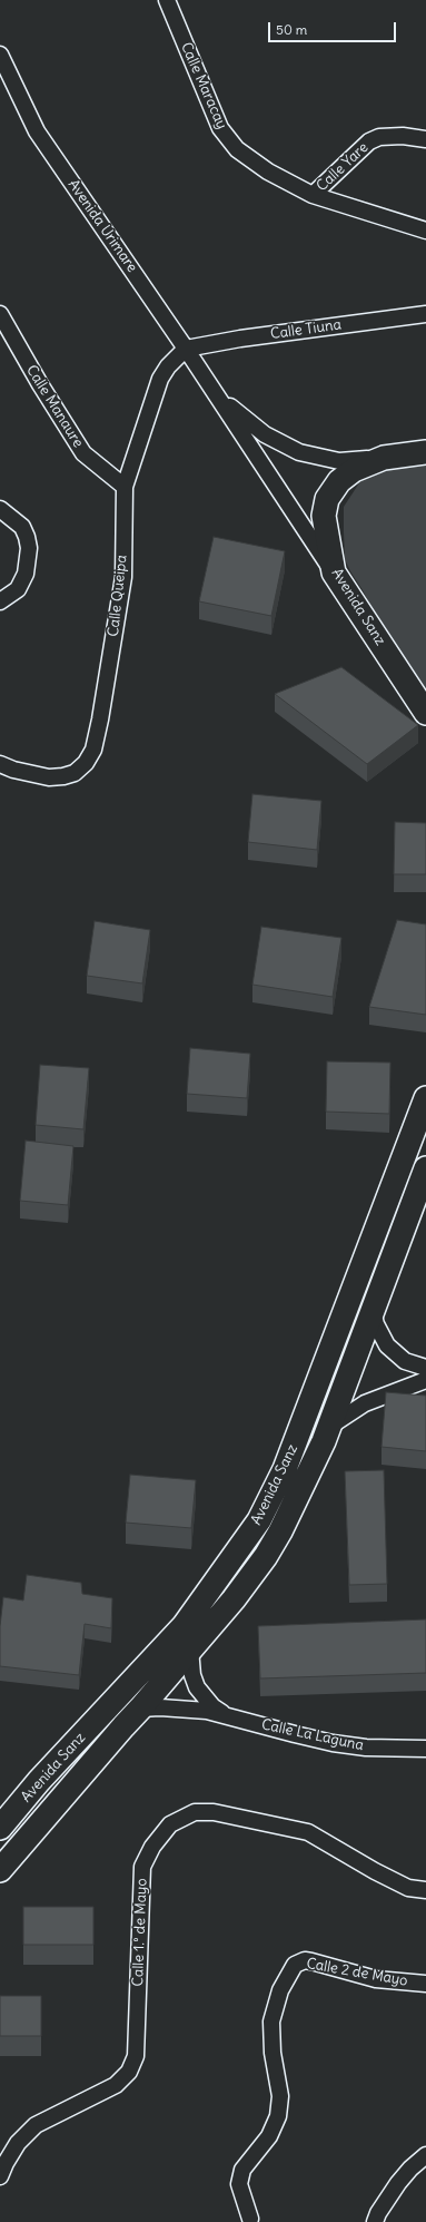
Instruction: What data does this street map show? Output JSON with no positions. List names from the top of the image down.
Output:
{
  "streets": {
    "street": [
      "Calle Maracay",
      "Calle Yare",
      "Avenida Urimare",
      "Calle Tiuna",
      "Calle Manaure",
      "Calle Queipa",
      "Avenida Sanz",
      "Calle La Laguna",
      "Calle 1.° de Mayo",
      "Calle 2 de Mayo"
    ]
  },
  "crossings": [
    ["Calle Maracay", "Calle Yare"],
    ["Avenida Urimare", "Calle Tiuna"],
    ["Avenida Urimare", "Calle Queipa"],
    ["Avenida Urimare", "Avenida Sanz"],
    ["Calle Tiuna", "Calle Queipa"],
    ["Calle Manaure", "Calle Queipa"],
    ["Avenida Sanz", "Calle La Laguna"]
  ],
  "scale_bar": "50 m"
}
